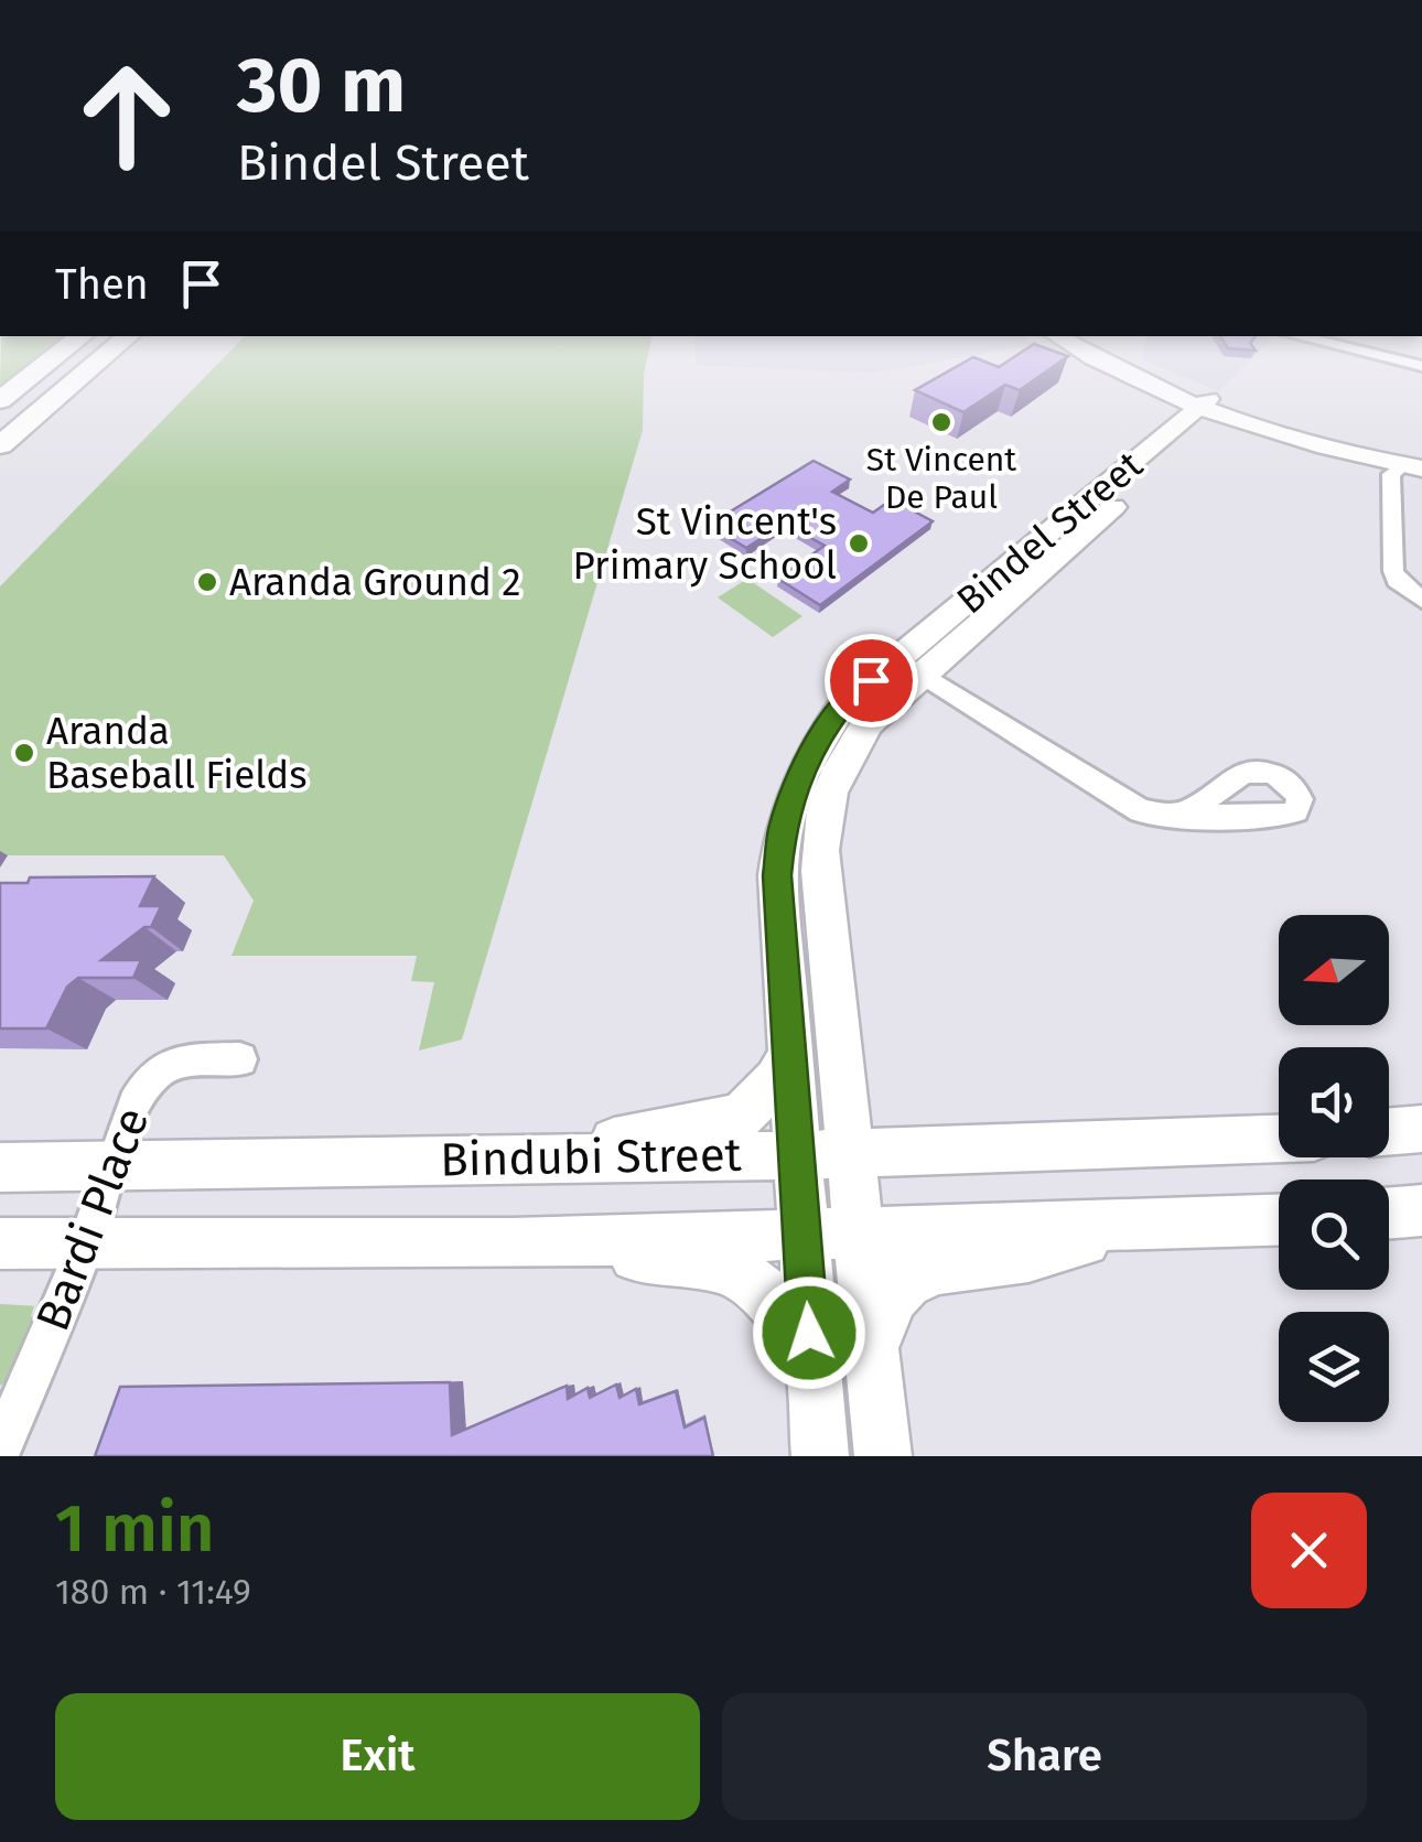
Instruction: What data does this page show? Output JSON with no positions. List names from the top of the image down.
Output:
{
  "streets": {
    "main road": ["Bindel Street", "Bindubi Street"],
    "street": ["Bardi Place"]
  },
  "crossings": [
    ["Bindel Street", "Bindubi Street"],
    ["Bindubi Street", "Bardi Place"]
  ],
  "places": [
    "St Vincent De Paul",
    "St Vincent's Primary School",
    "Aranda Ground 2",
    "Aranda Baseball Fields"
  ],
  "north": "left",
  "page": {
    "turn": ["30 m", "Bindel Street"],
    "then": "Then",
    "heading": ["1 min", "180 m · 11:49"],
    "buttons": ["Exit", "Share"]
  }
}
